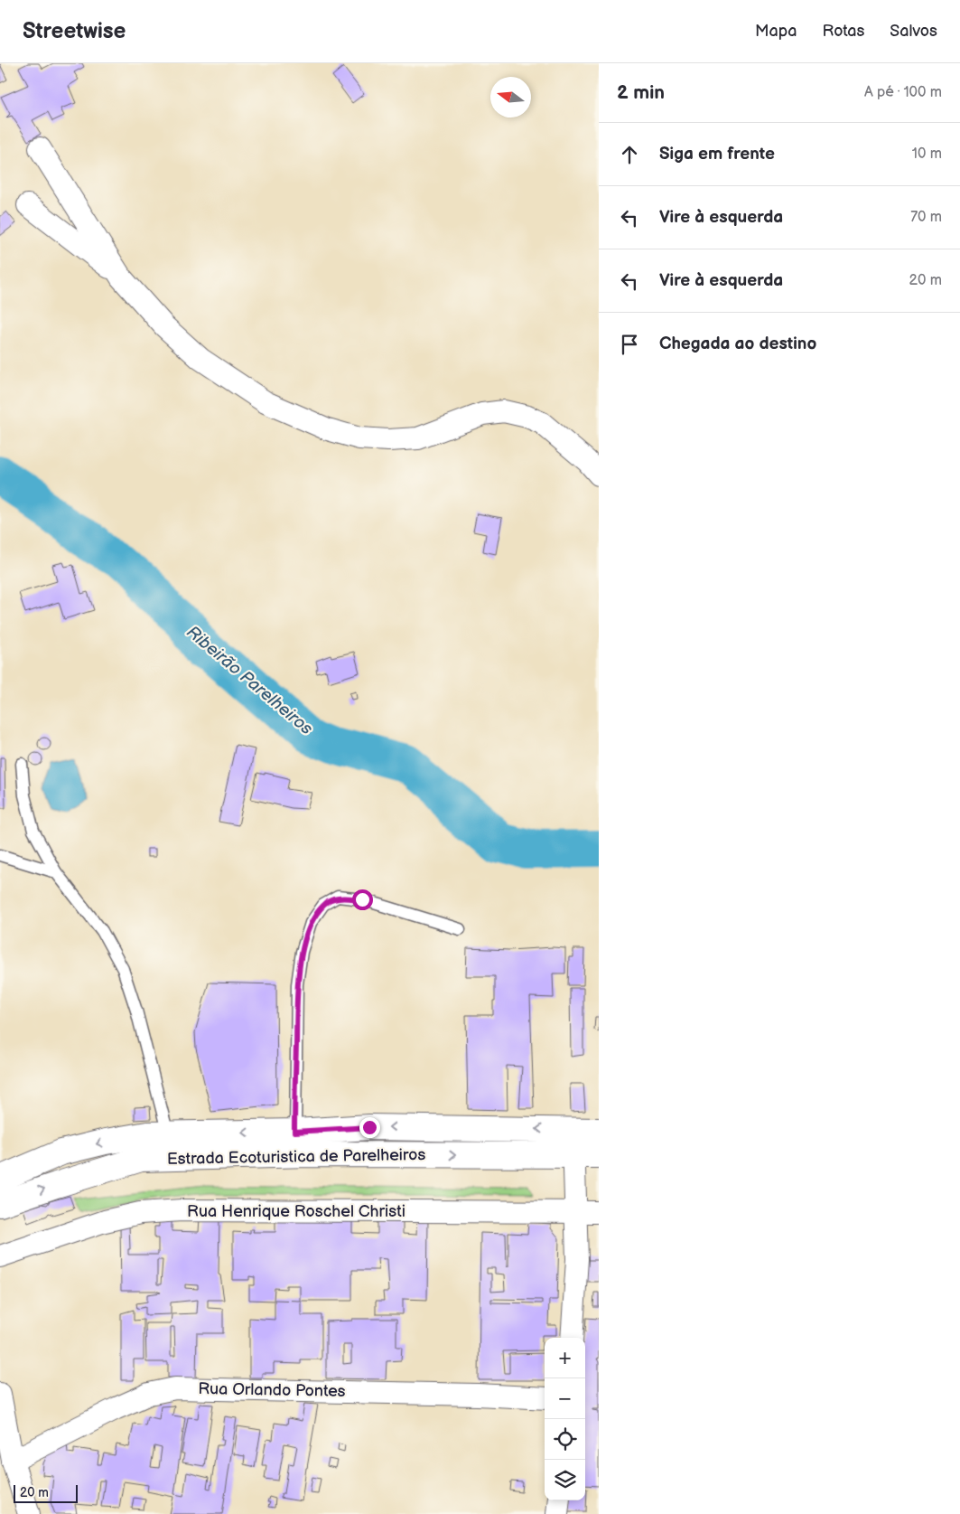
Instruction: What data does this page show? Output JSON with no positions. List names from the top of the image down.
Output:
{
  "streets": {
    "main road": ["Estrada Ecoturistica de Parelheiros"],
    "street": ["Rua Henrique Roschel Christi", "Rua Orlando Pontes"]
  },
  "water": ["Ribeirão Parelheiros"],
  "scale_bar": "20 m",
  "north": "left",
  "page": {
    "header": "Streetwise",
    "nav": ["Mapa", "Rotas", "Salvos"],
    "heading": ["2 min", "A pé · 100 m"],
    "list": [
      ["Siga em frente", "10 m"],
      ["Vire à esquerda", "70 m"],
      ["Vire à esquerda", "20 m"],
      "Chegada ao destino"
    ],
    "map_buttons": ["+", "−"],
    "scale": "20 m"
  }
}
